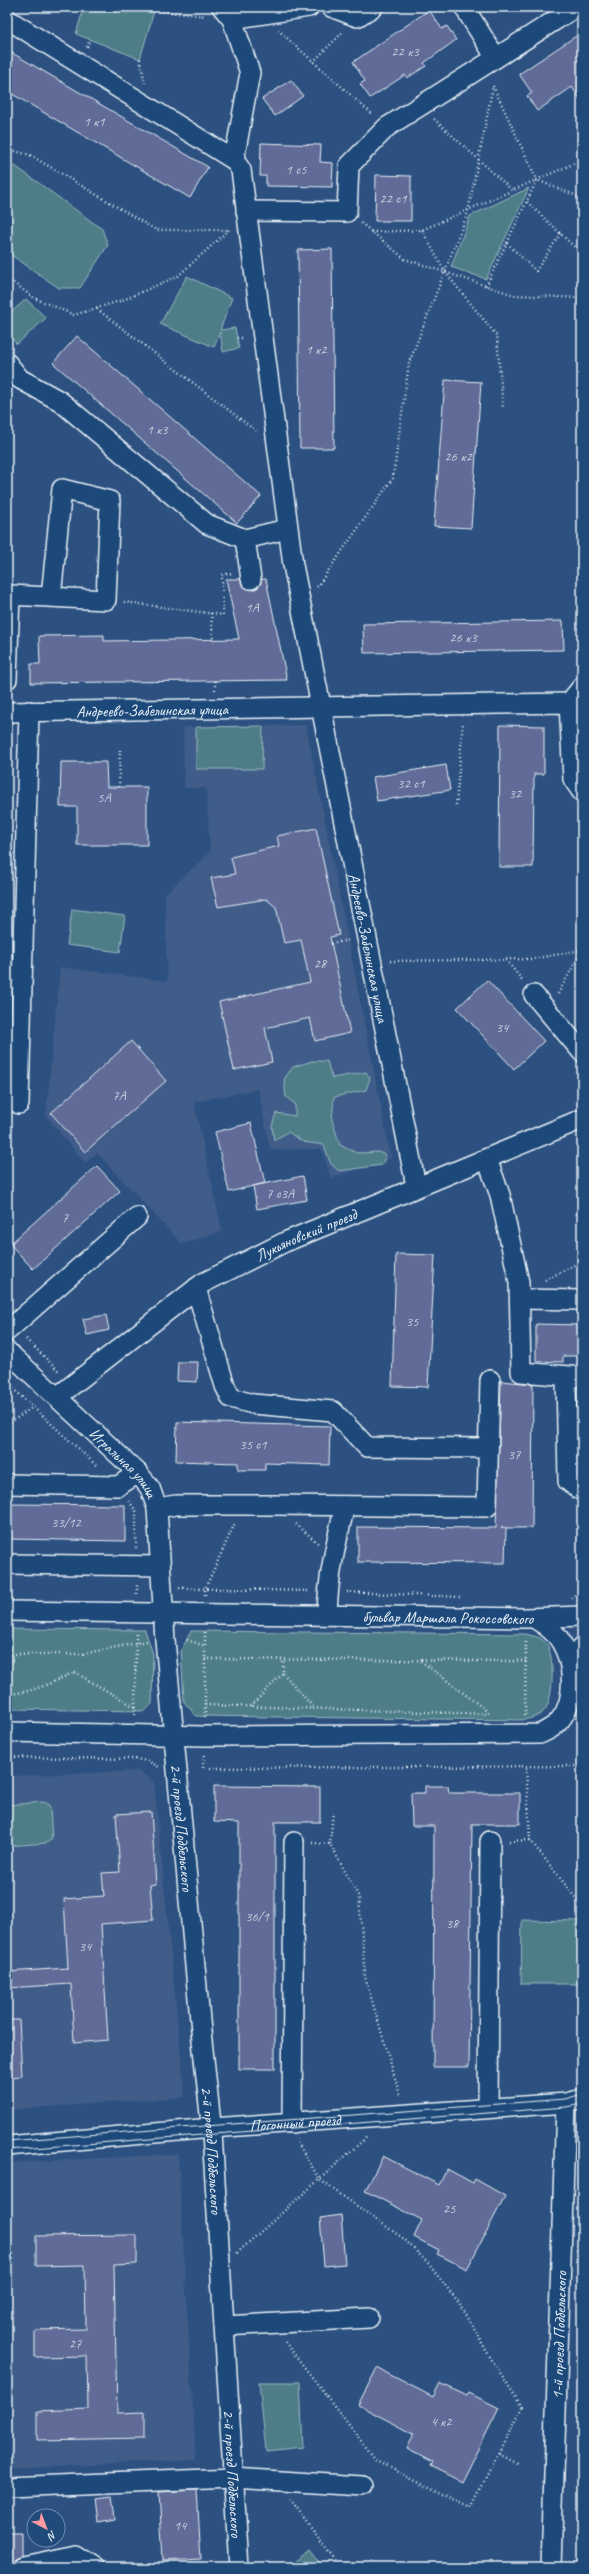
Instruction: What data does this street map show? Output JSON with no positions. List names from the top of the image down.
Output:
{
  "streets": {
    "street": [
      "Андреево-Забелинская улица",
      "Лукьяновский проезд",
      "Игральная улица",
      "бульвар Маршала Рокоссовского",
      "2-й проезд Подбельского",
      "Погонный проезд",
      "1-й проезд Подбельского"
    ]
  },
  "crossings": [
    ["Андреево-Забелинская улица", "Лукьяновский проезд"],
    ["Лукьяновский проезд", "Игральная улица"],
    ["Игральная улица", "бульвар Маршала Рокоссовского"],
    ["бульвар Маршала Рокоссовского", "2-й проезд Подбельского"],
    ["2-й проезд Подбельского", "Погонный проезд"],
    ["Погонный проезд", "1-й проезд Подбельского"]
  ],
  "house_numbers": [
    "22 к3",
    "1 к1",
    "1 с5",
    "22 с1",
    "1 к2",
    "1 к3",
    "26 к2",
    "1А",
    "26 к3",
    "32 с1",
    "32",
    "5А",
    "28",
    "34",
    "7А",
    "7 с3А",
    "7",
    "35",
    "35 с1",
    "37",
    "33/12",
    "36/1",
    "38",
    "34",
    "25",
    "27",
    "4 к2",
    "14"
  ],
  "north": "bottom right"
}
